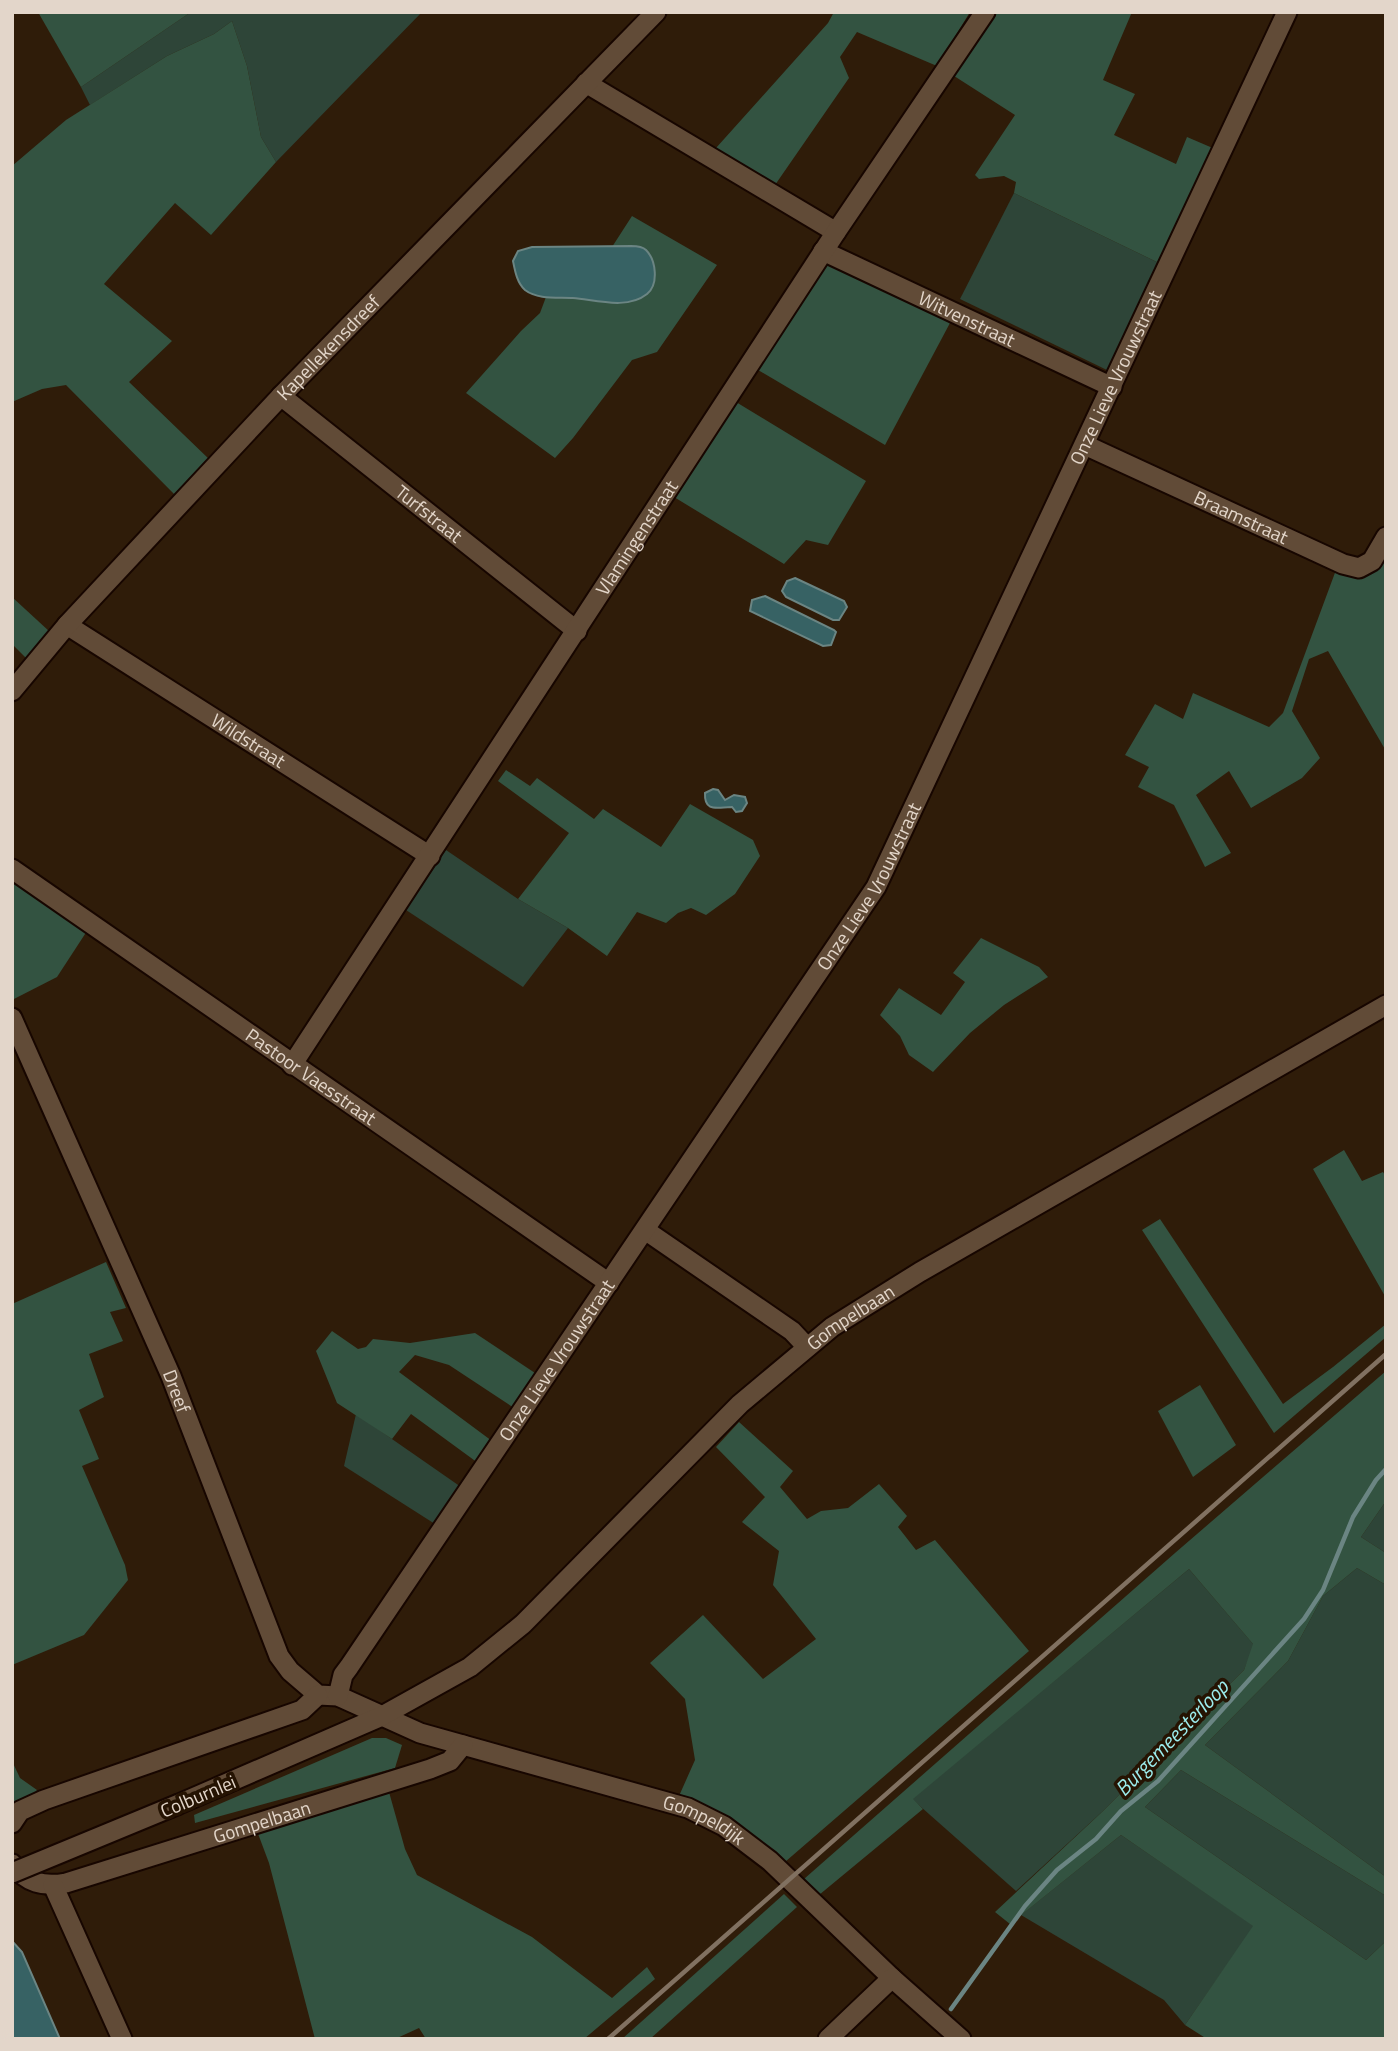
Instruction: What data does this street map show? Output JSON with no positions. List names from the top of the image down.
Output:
{
  "streets": {
    "street": [
      "Witvenstraat",
      "Kapellekensdreef",
      "Onze Lieve Vrouwstraat",
      "Turfstraat",
      "Braamstraat",
      "Vlamingenstraat",
      "Wildstraat",
      "Pastoor Vaesstraat",
      "Gompelbaan",
      "Dreef",
      "Colburnlei",
      "Gompeldijk"
    ]
  },
  "crossings": [
    ["Witvenstraat", "Onze Lieve Vrouwstraat"],
    ["Witvenstraat", "Vlamingenstraat"],
    ["Kapellekensdreef", "Turfstraat"],
    ["Kapellekensdreef", "Wildstraat"],
    ["Onze Lieve Vrouwstraat", "Braamstraat"],
    ["Onze Lieve Vrouwstraat", "Pastoor Vaesstraat"],
    ["Turfstraat", "Vlamingenstraat"],
    ["Vlamingenstraat", "Wildstraat"],
    ["Vlamingenstraat", "Pastoor Vaesstraat"],
    ["Gompelbaan", "Colburnlei"],
    ["Gompelbaan", "Gompeldijk"],
    ["Colburnlei", "Gompeldijk"]
  ],
  "water": ["Burgemeesterloop"]
}
